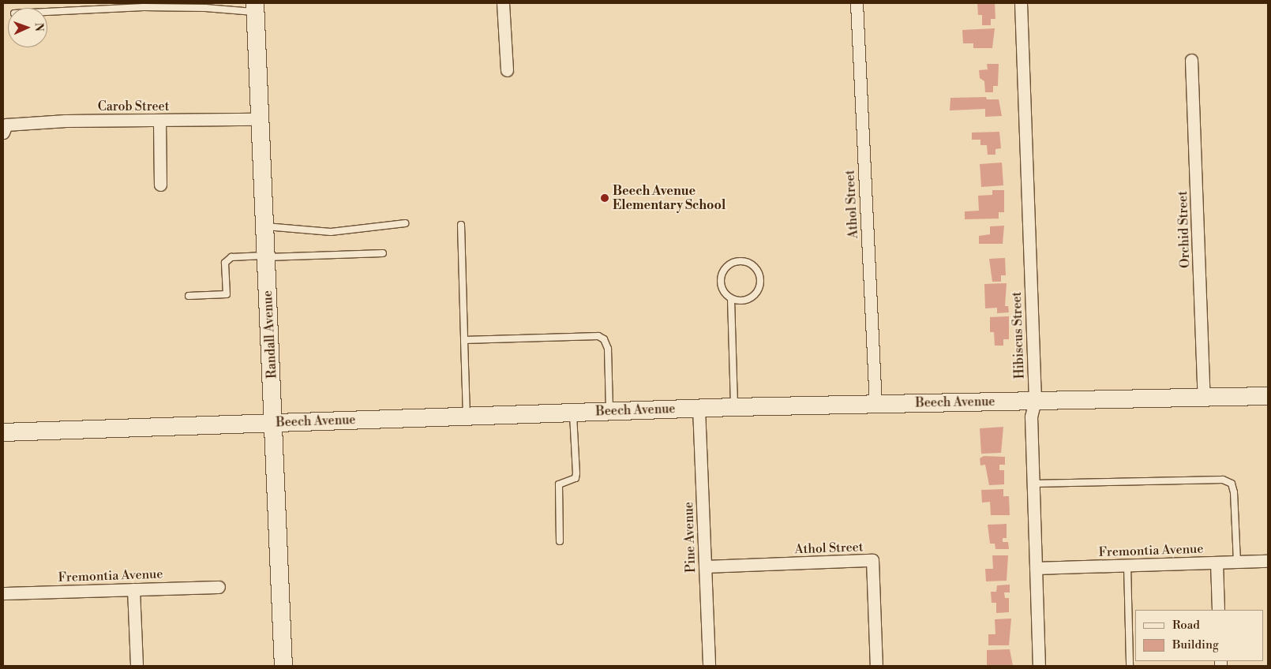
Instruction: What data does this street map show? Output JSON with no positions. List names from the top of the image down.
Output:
{
  "streets": {
    "main road": ["Randall Avenue", "Beech Avenue"],
    "street": [
      "Carob Street",
      "Athol Street",
      "Orchid Street",
      "Hibiscus Street",
      "Pine Avenue",
      "Fremontia Avenue"
    ]
  },
  "crossings": [
    ["Carob Street", "Randall Avenue"],
    ["Athol Street", "Beech Avenue"],
    ["Athol Street", "Pine Avenue"],
    ["Orchid Street", "Beech Avenue"],
    ["Randall Avenue", "Beech Avenue"],
    ["Hibiscus Street", "Beech Avenue"],
    ["Hibiscus Street", "Fremontia Avenue"],
    ["Beech Avenue", "Pine Avenue"]
  ],
  "places": ["Beech Avenue Elementary School"],
  "legend": ["Road", "Building"],
  "north": "right"
}
